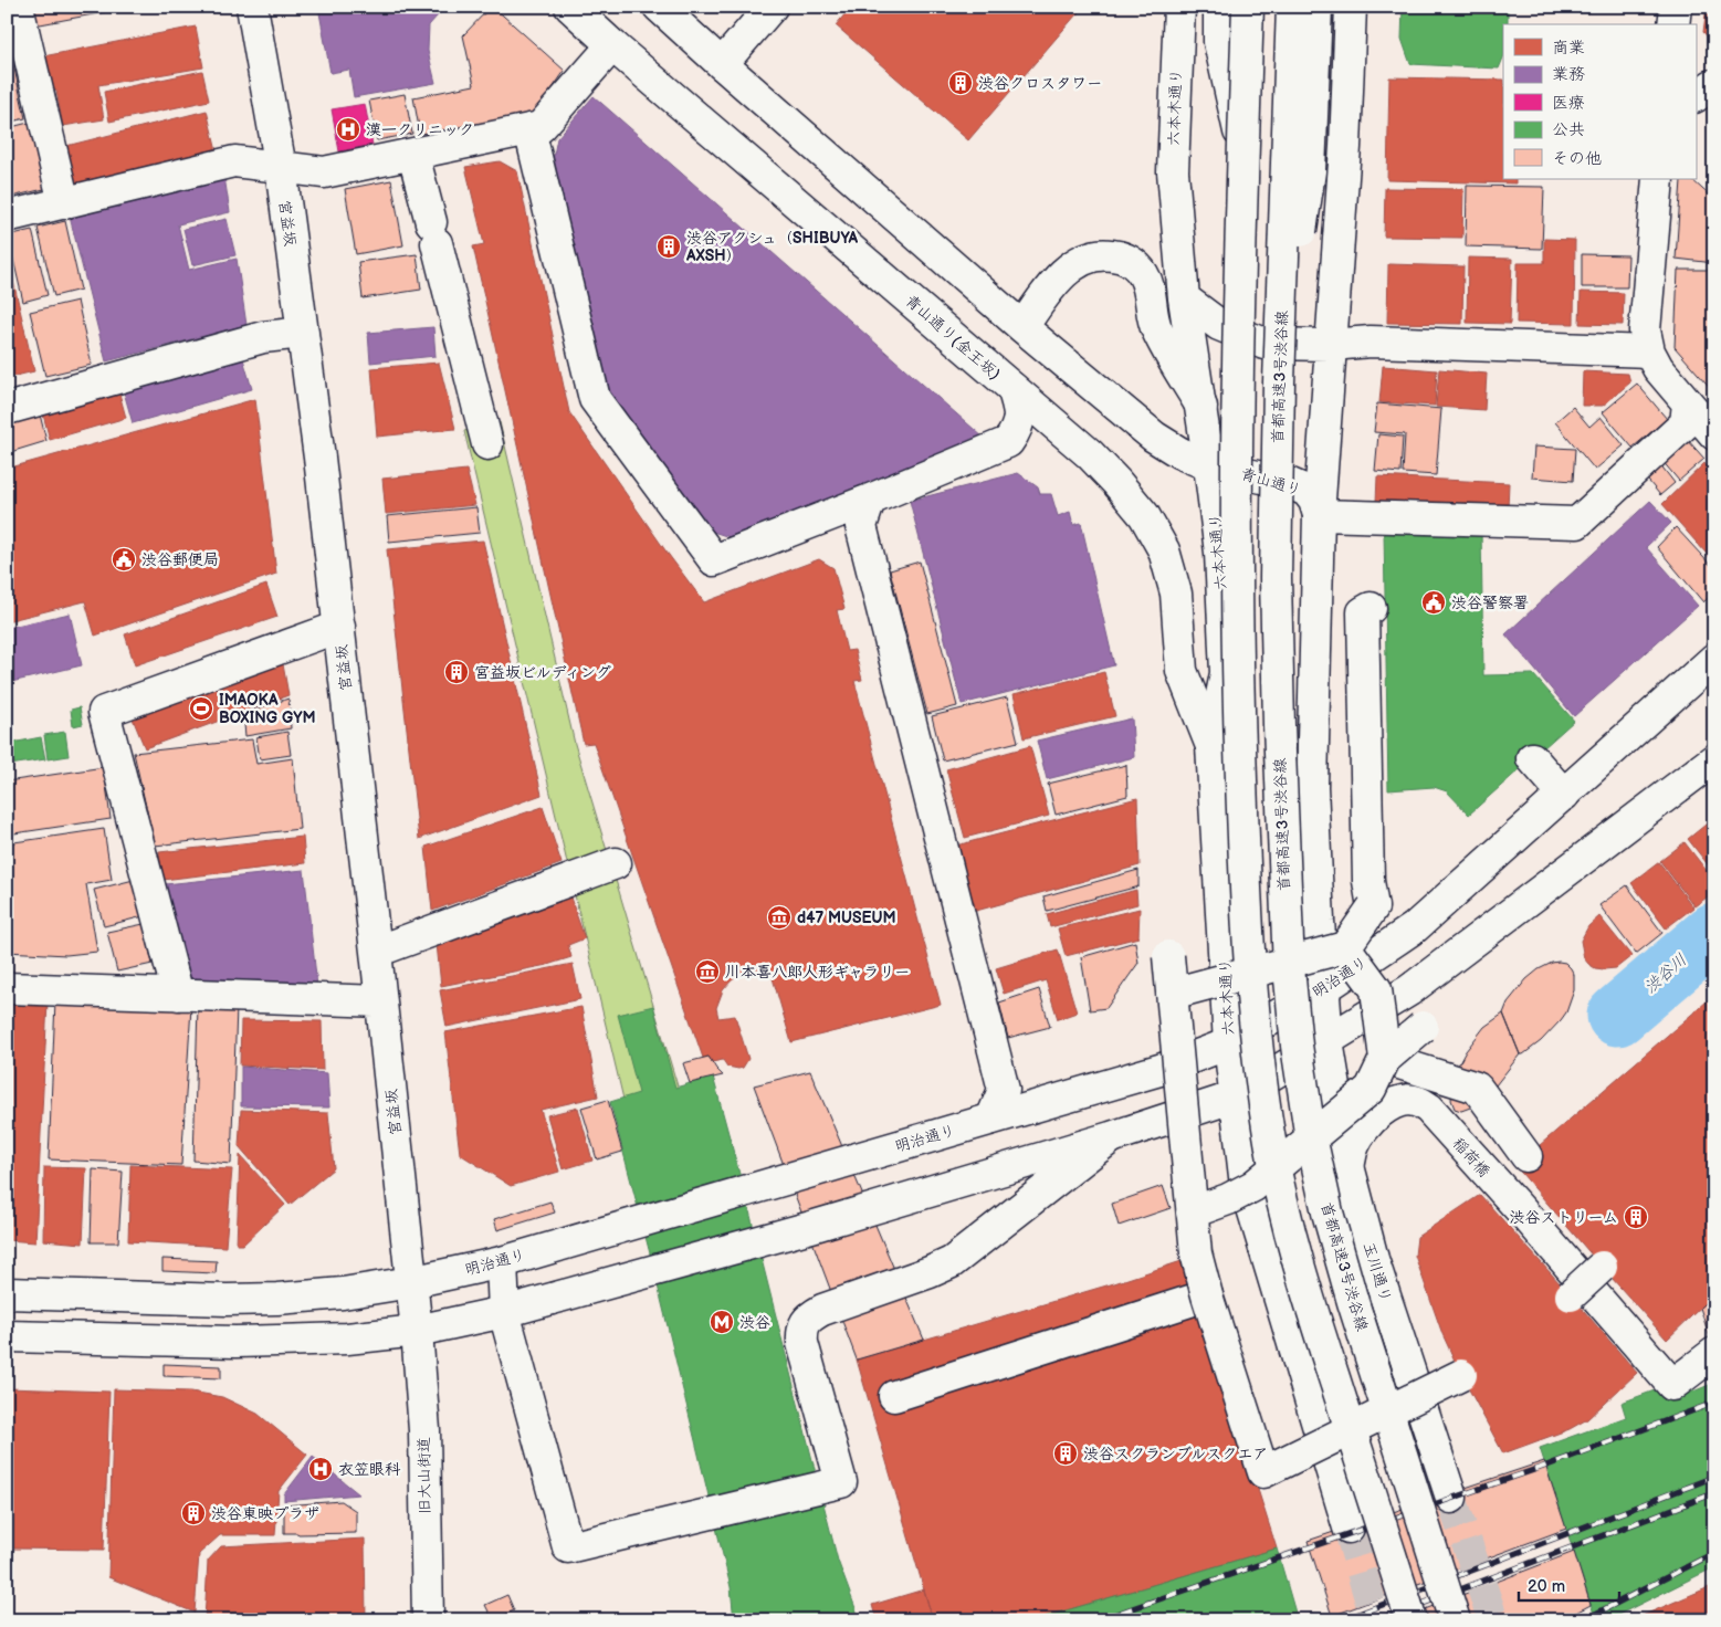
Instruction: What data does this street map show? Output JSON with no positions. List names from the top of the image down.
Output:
{
  "streets": {
    "main road": [
      "六本木通り",
      "宮益坂",
      "青山通り(金王坂)",
      "首都高速3号渋谷線",
      "青山通り",
      "明治通り",
      "稲荷橋",
      "玉川通り",
      "旧大山街道"
    ]
  },
  "crossings": [
    ["六本木通り", "青山通り(金王坂)"],
    ["六本木通り", "青山通り"],
    ["六本木通り", "明治通り"],
    ["宮益坂", "明治通り"],
    ["宮益坂", "旧大山街道"],
    ["稲荷橋", "玉川通り"]
  ],
  "water": ["渋谷川"],
  "places": {
    "building": [
      "渋谷クロスタワー",
      "渋谷アクシュ（SHIBUYA AXSH）",
      "宮益坂ビルディング",
      "渋谷ストリーム",
      "渋谷スクランブルスクエア",
      "渋谷東映プラザ"
    ],
    "hospital": ["漢一クリニック", "衣笠眼科"],
    "public building": ["渋谷郵便局", "渋谷警察署"],
    "sports": ["IMAOKA BOXING GYM"],
    "museum": ["d47 MUSEUM", "川本喜八郎人形ギャラリー"],
    "metro station": ["渋谷"]
  },
  "legend": [
    "商業",
    "業務",
    "医療",
    "公共",
    "その他"
  ],
  "scale_bar": "20 m"
}
